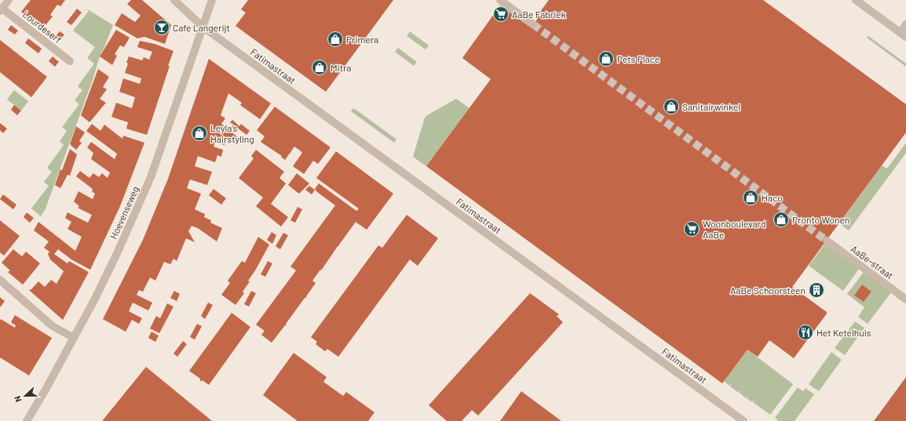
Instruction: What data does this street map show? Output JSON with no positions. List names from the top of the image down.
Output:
{
  "streets": {
    "street": [
      "Lourdeserf",
      "Fatimastraat",
      "Hoevenseweg",
      "AaBe-straat"
    ]
  },
  "crossings": [
    ["Fatimastraat", "Hoevenseweg"]
  ],
  "places": {
    "supermarket": ["AaBe Fabriek", "Woonboulevard AaBe"],
    "bar": ["Cafe Langerijt"],
    "shop": [
      "Primera",
      "Pets Place",
      "Mitra",
      "Sanitairwinkel",
      "Leyla's Hairstyling",
      "Haco",
      "Pronto Wonen"
    ],
    "building": ["AaBe Schoorsteen"],
    "restaurant": ["Het Ketelhuis"]
  },
  "north": "left"
}
